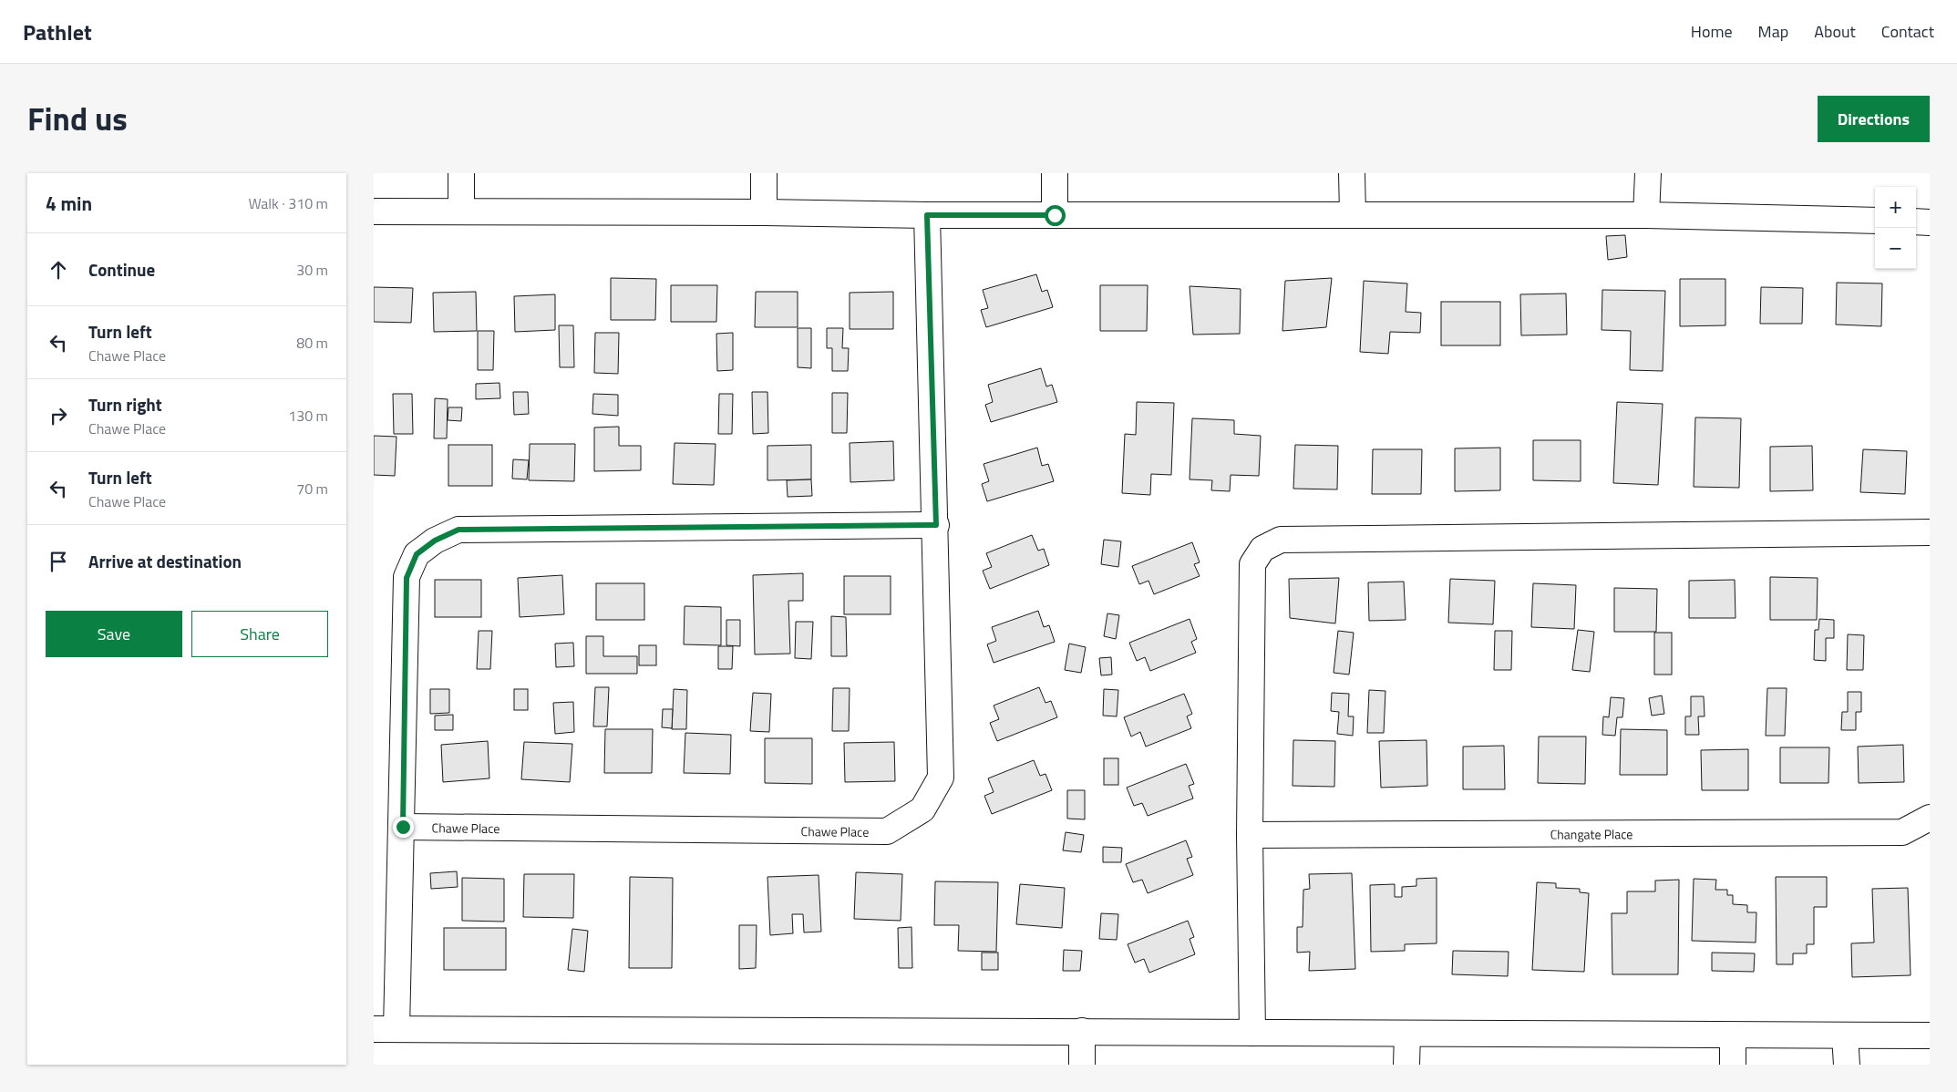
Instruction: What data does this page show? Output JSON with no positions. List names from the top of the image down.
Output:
{
  "streets": {
    "street": ["Chawe Place", "Changate Place"]
  },
  "page": {
    "header": "Pathlet",
    "nav": [
      "Home",
      "Map",
      "About",
      "Contact"
    ],
    "title": "Find us",
    "buttons": [
      "Directions",
      ["Save", "Share"]
    ],
    "heading": ["4 min", "Walk · 310 m"],
    "map_buttons": ["+", "−"],
    "list": [
      ["Continue", "30 m"],
      ["Turn left", "Chawe Place", "80 m"],
      ["Turn right", "Chawe Place", "130 m"],
      ["Turn left", "Chawe Place", "70 m"],
      "Arrive at destination"
    ]
  }
}
